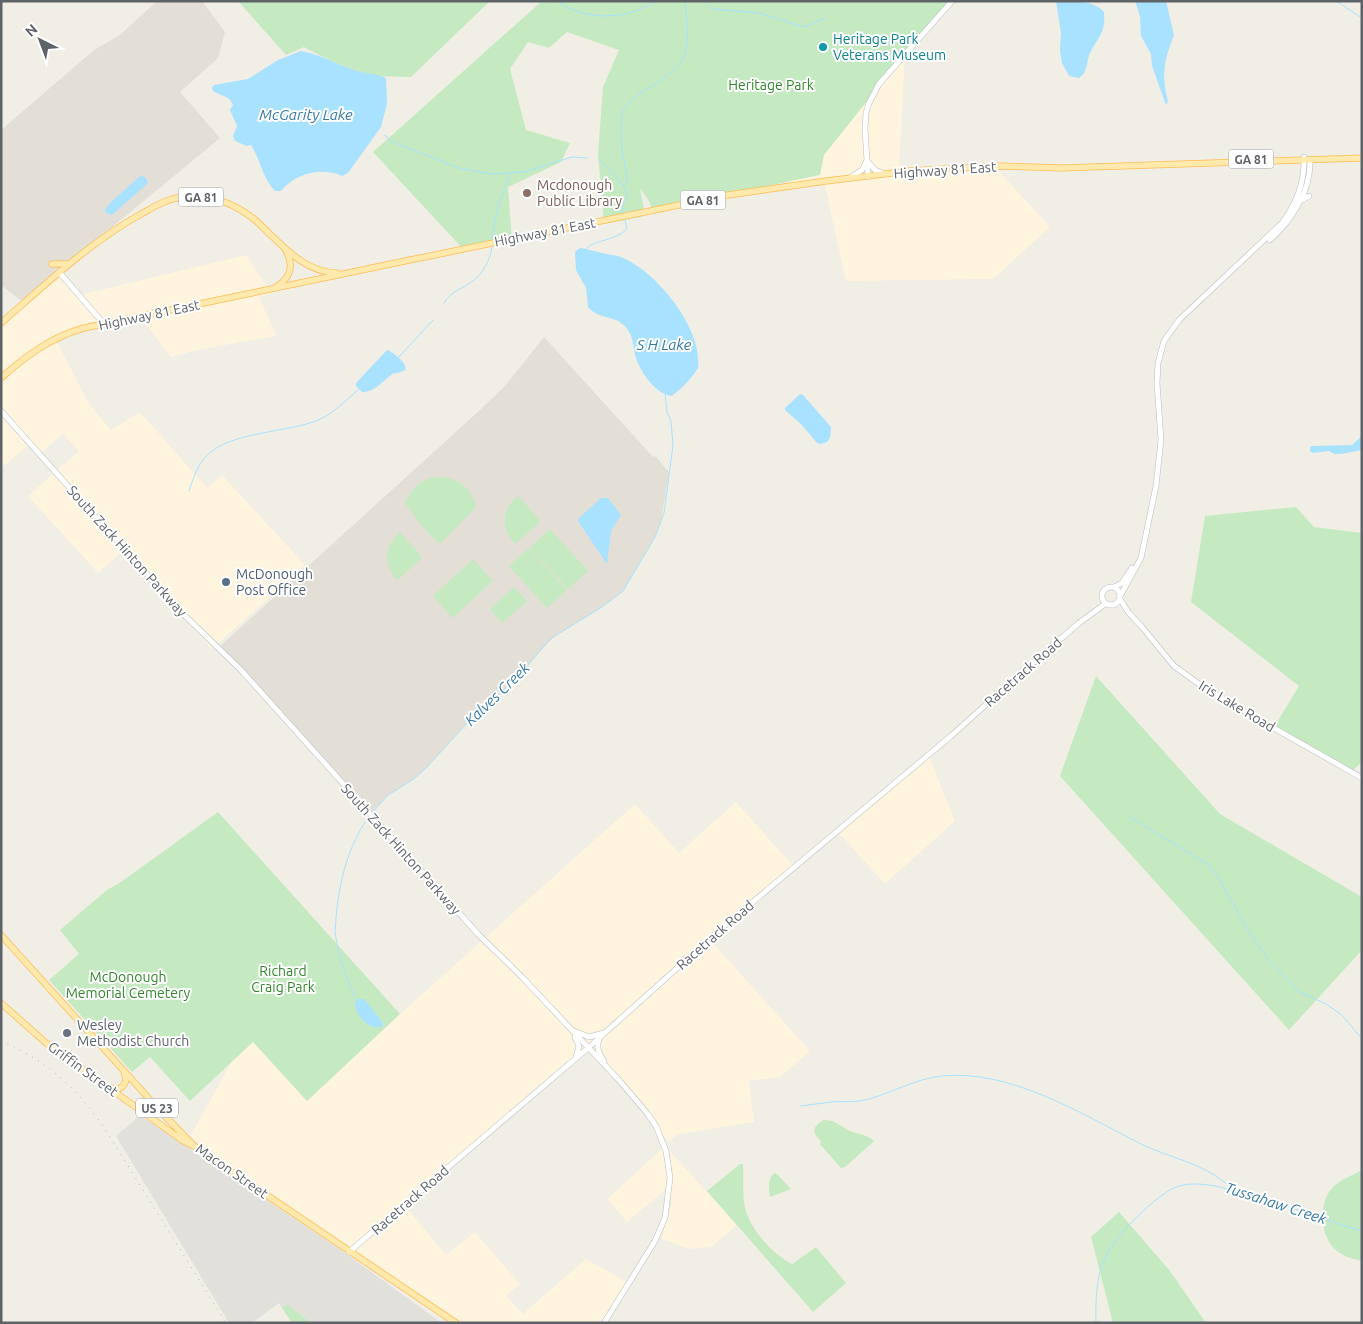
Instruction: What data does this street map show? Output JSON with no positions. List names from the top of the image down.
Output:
{
  "streets": {
    "main road": [
      "GA 81",
      "Highway 81 East",
      "Griffin Street",
      "US 23",
      "Macon Street"
    ],
    "street": ["South Zack Hinton Parkway", "Racetrack Road", "Iris Lake Road"]
  },
  "crossings": [
    ["GA 81", "Highway 81 East"],
    ["South Zack Hinton Parkway", "Racetrack Road"],
    ["Racetrack Road", "Iris Lake Road"],
    ["Racetrack Road", "Macon Street"],
    ["Griffin Street", "Macon Street"]
  ],
  "water": [
    "McGarity Lake",
    "S H Lake",
    "Kalves Creek",
    "Tussahaw Creek"
  ],
  "parks": ["Heritage Park", "Richard Craig Park", "McDonough Memorial Cemetery"],
  "places": [
    "Heritage Park Veterans Museum",
    "Mcdonough Public Library",
    "McDonough Post Office",
    "Wesley Methodist Church"
  ],
  "north": "top left"
}
